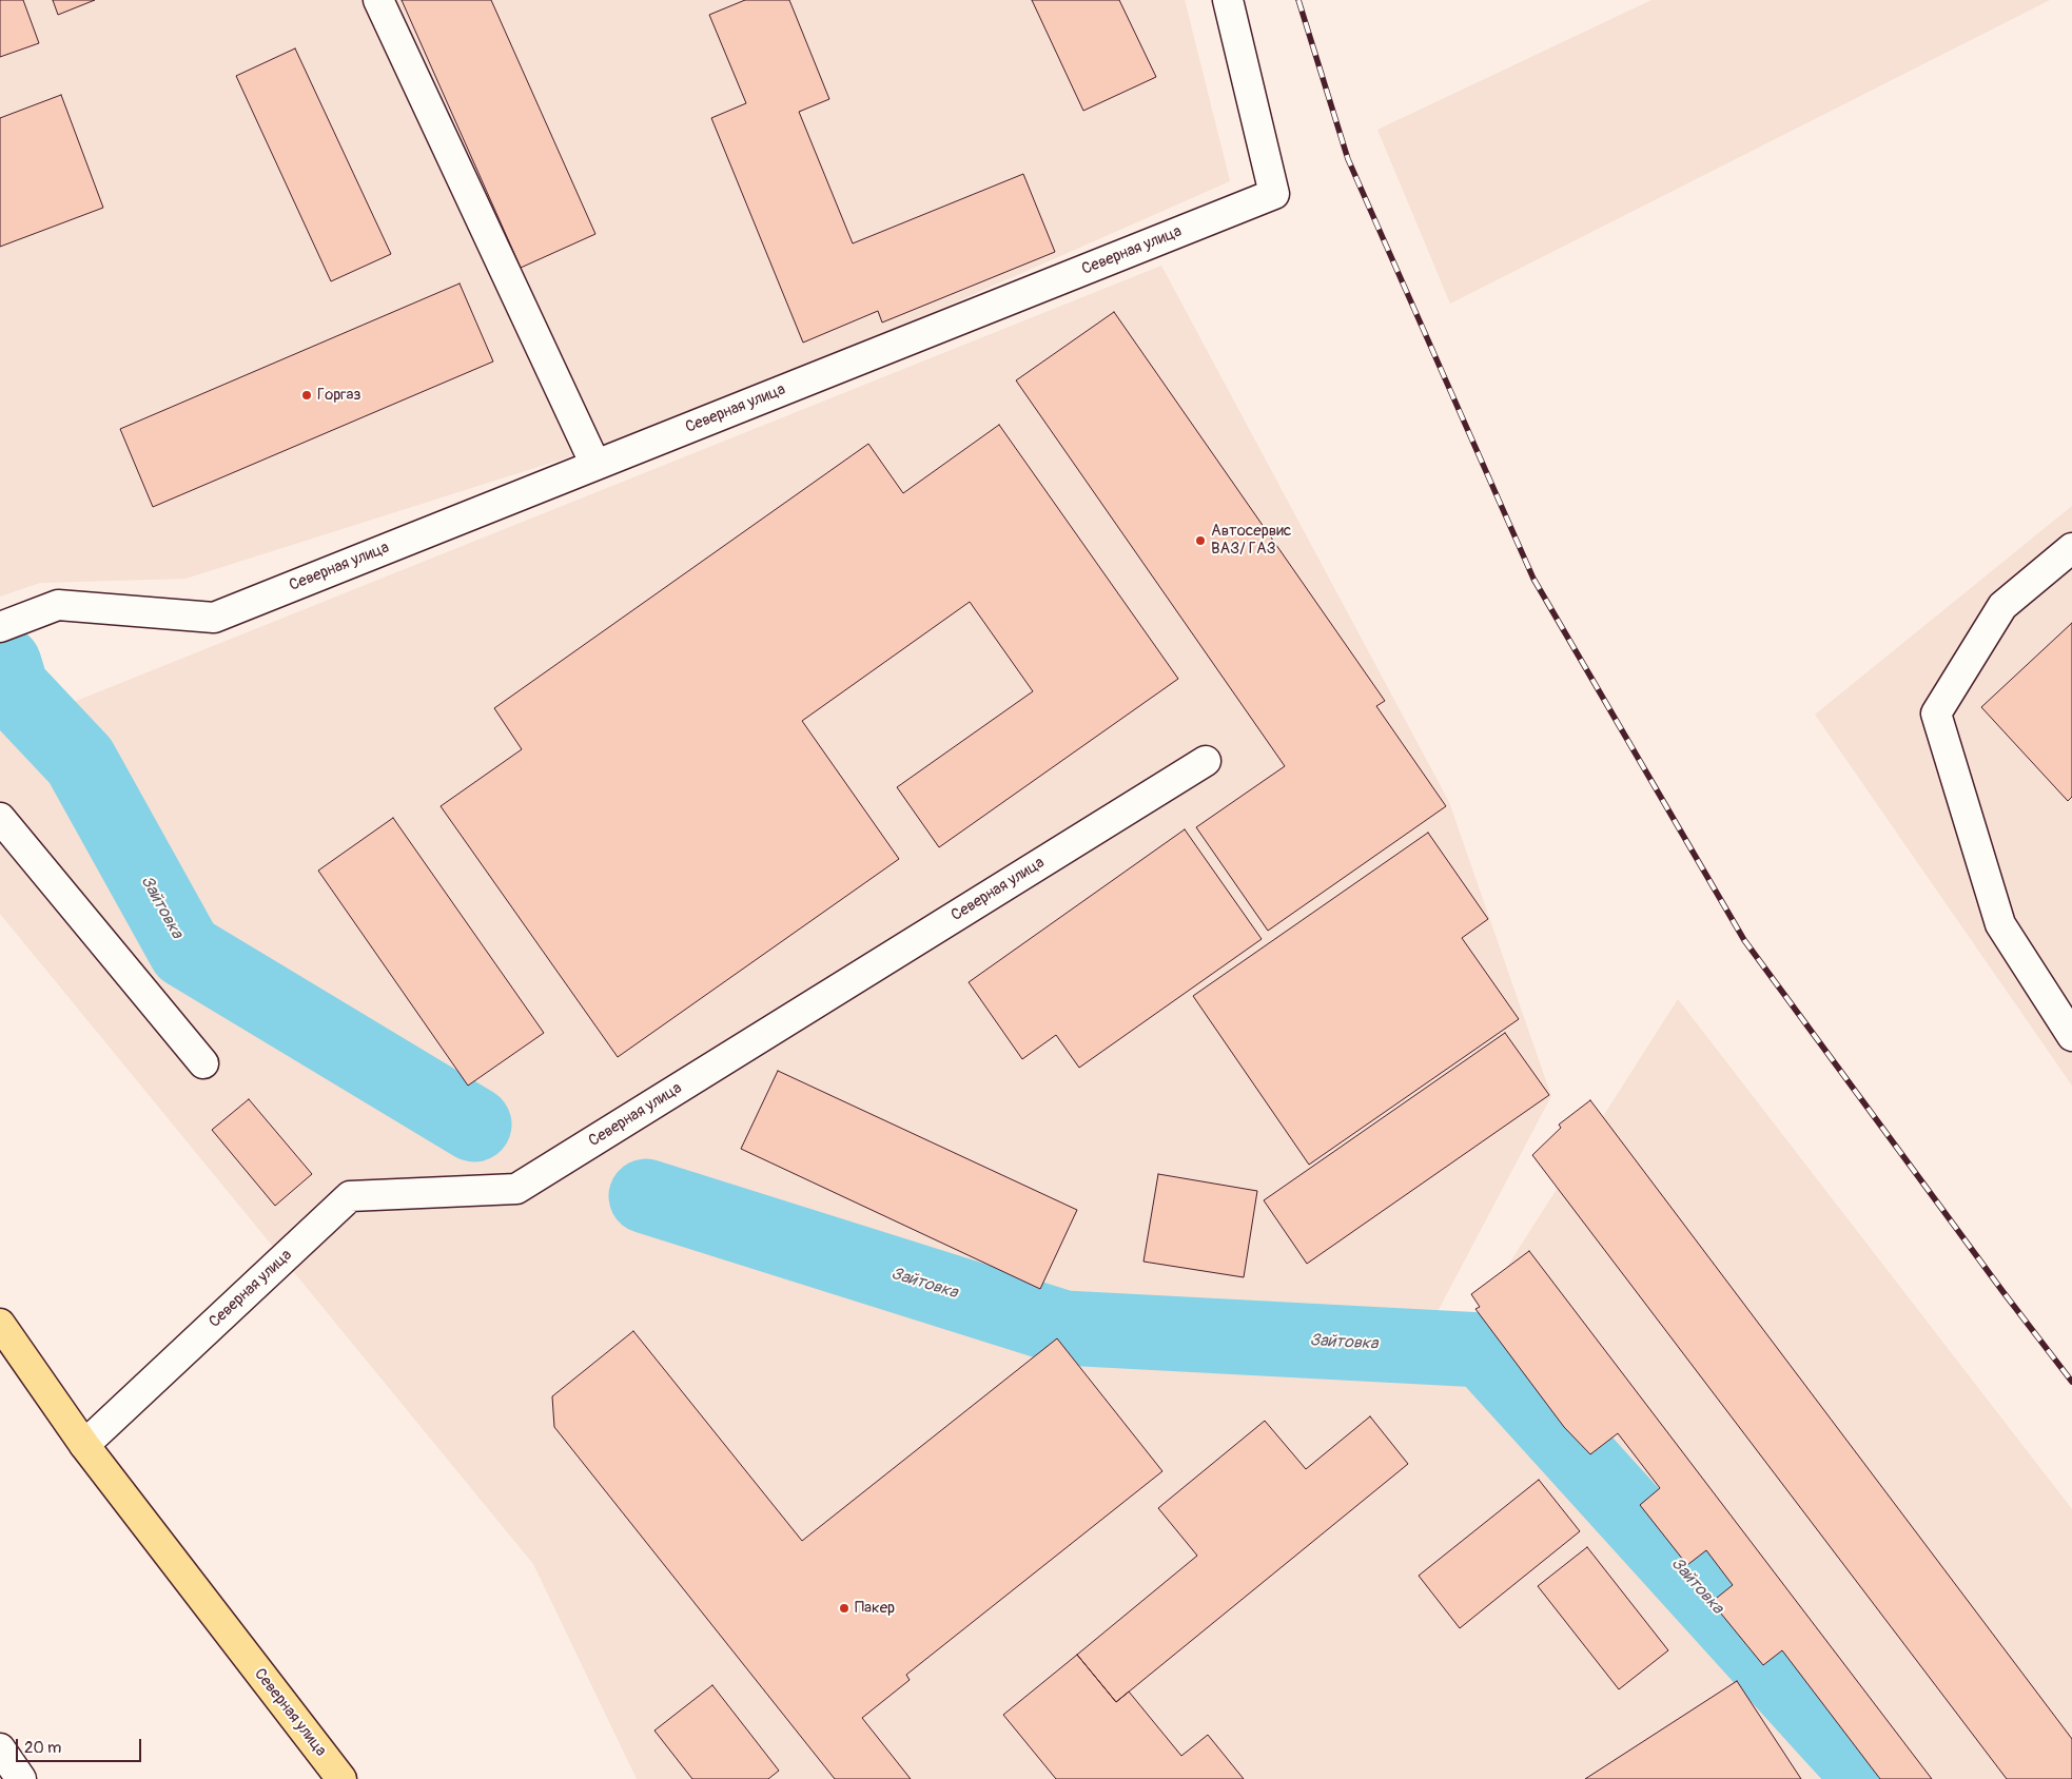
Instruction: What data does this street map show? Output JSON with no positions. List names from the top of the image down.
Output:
{
  "streets": {
    "main road": ["Северная улица"]
  },
  "water": ["Зайтовка"],
  "places": ["Горгаз", "Автосервис ВАЗ/ ГАЗ", "Пакер"],
  "scale_bar": "20 m"
}
